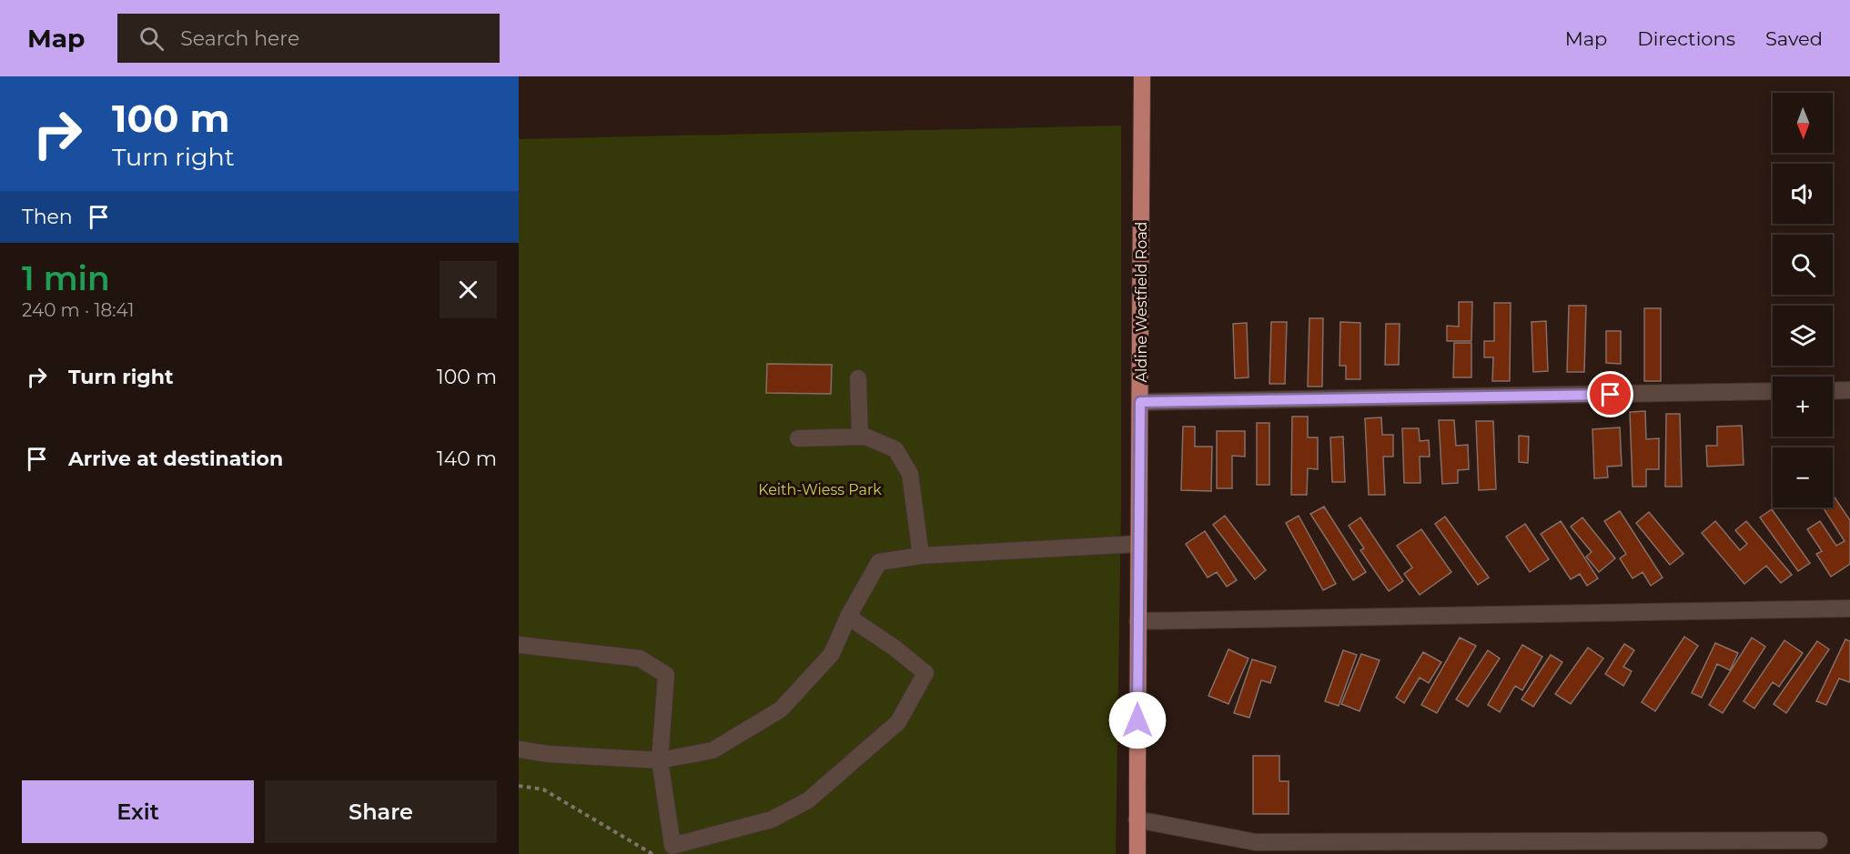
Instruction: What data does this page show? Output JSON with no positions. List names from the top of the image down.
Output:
{
  "streets": {
    "main road": ["Aldine Westfield Road"]
  },
  "parks": ["Keith-Wiess Park"],
  "north": "bottom",
  "page": {
    "header": "Map",
    "search": "Search here",
    "nav": ["Map", "Directions", "Saved"],
    "turn": ["100 m", "Turn right"],
    "map_buttons": ["+", "−"],
    "then": "Then",
    "heading": ["1 min", "240 m · 18:41"],
    "list": [
      {
        "name": "Turn right",
        "value": "100 m"
      },
      {
        "name": "Arrive at destination",
        "value": "140 m"
      }
    ],
    "buttons": ["Exit", "Share"]
  }
}
